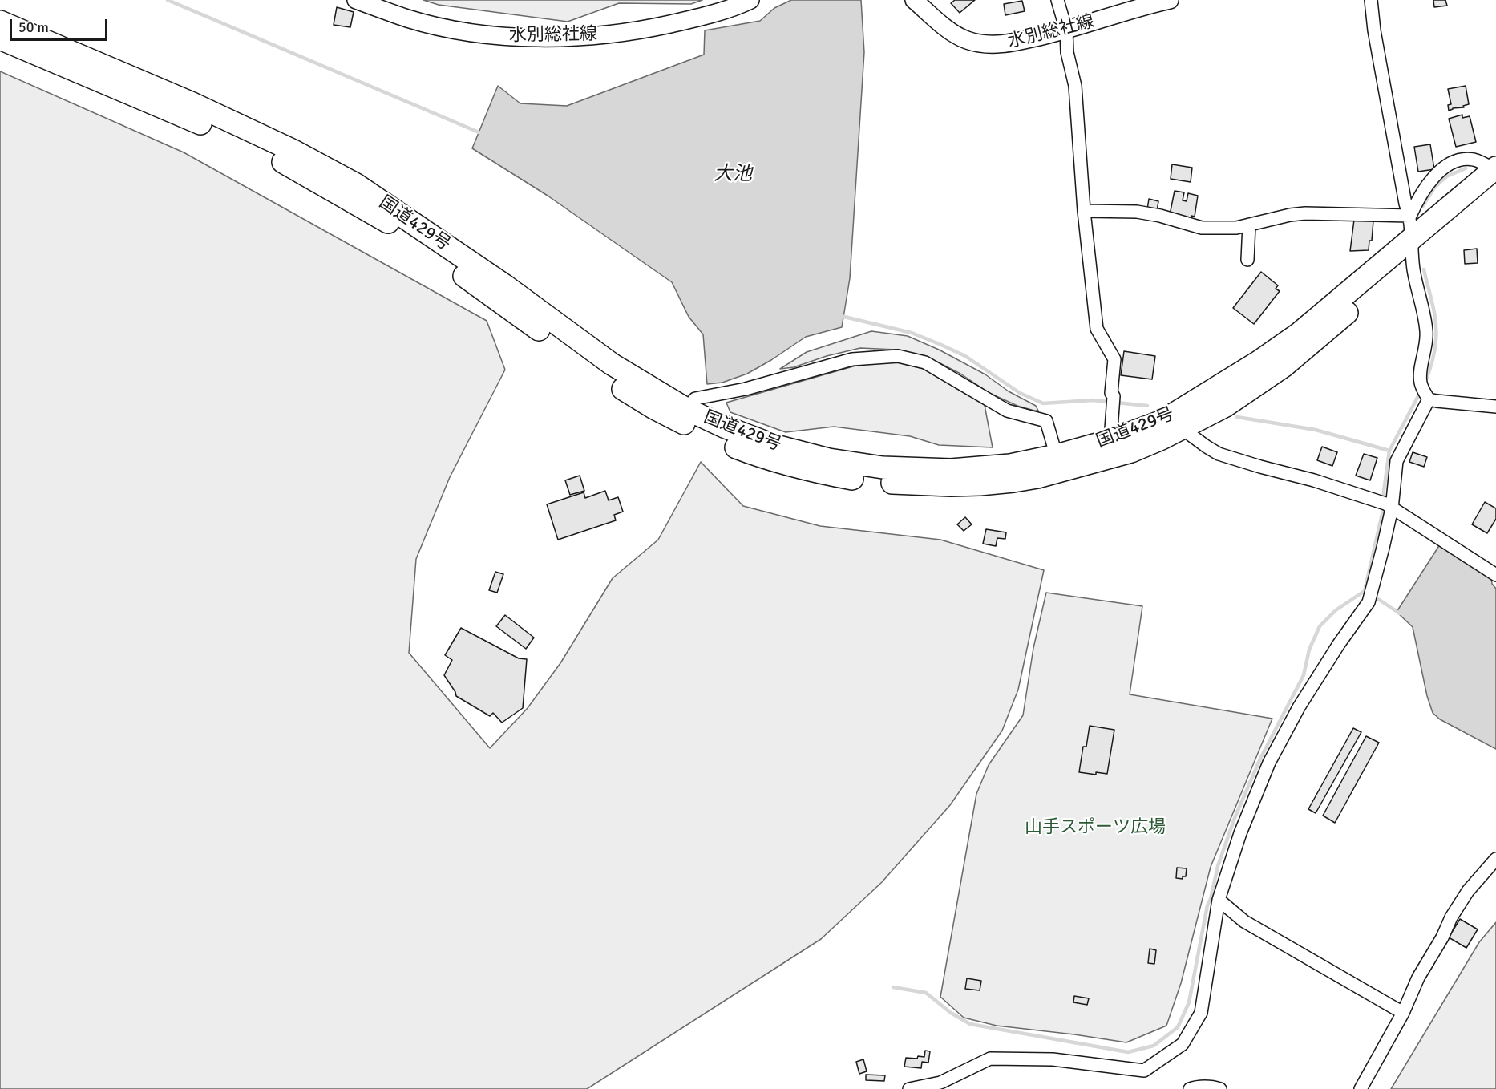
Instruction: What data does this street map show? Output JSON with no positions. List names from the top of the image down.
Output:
{
  "streets": {
    "highway": ["国道429号"],
    "main road": ["水別総社線"]
  },
  "water": ["大池"],
  "parks": ["山手スポーツ広場"],
  "scale_bar": "50 m"
}
